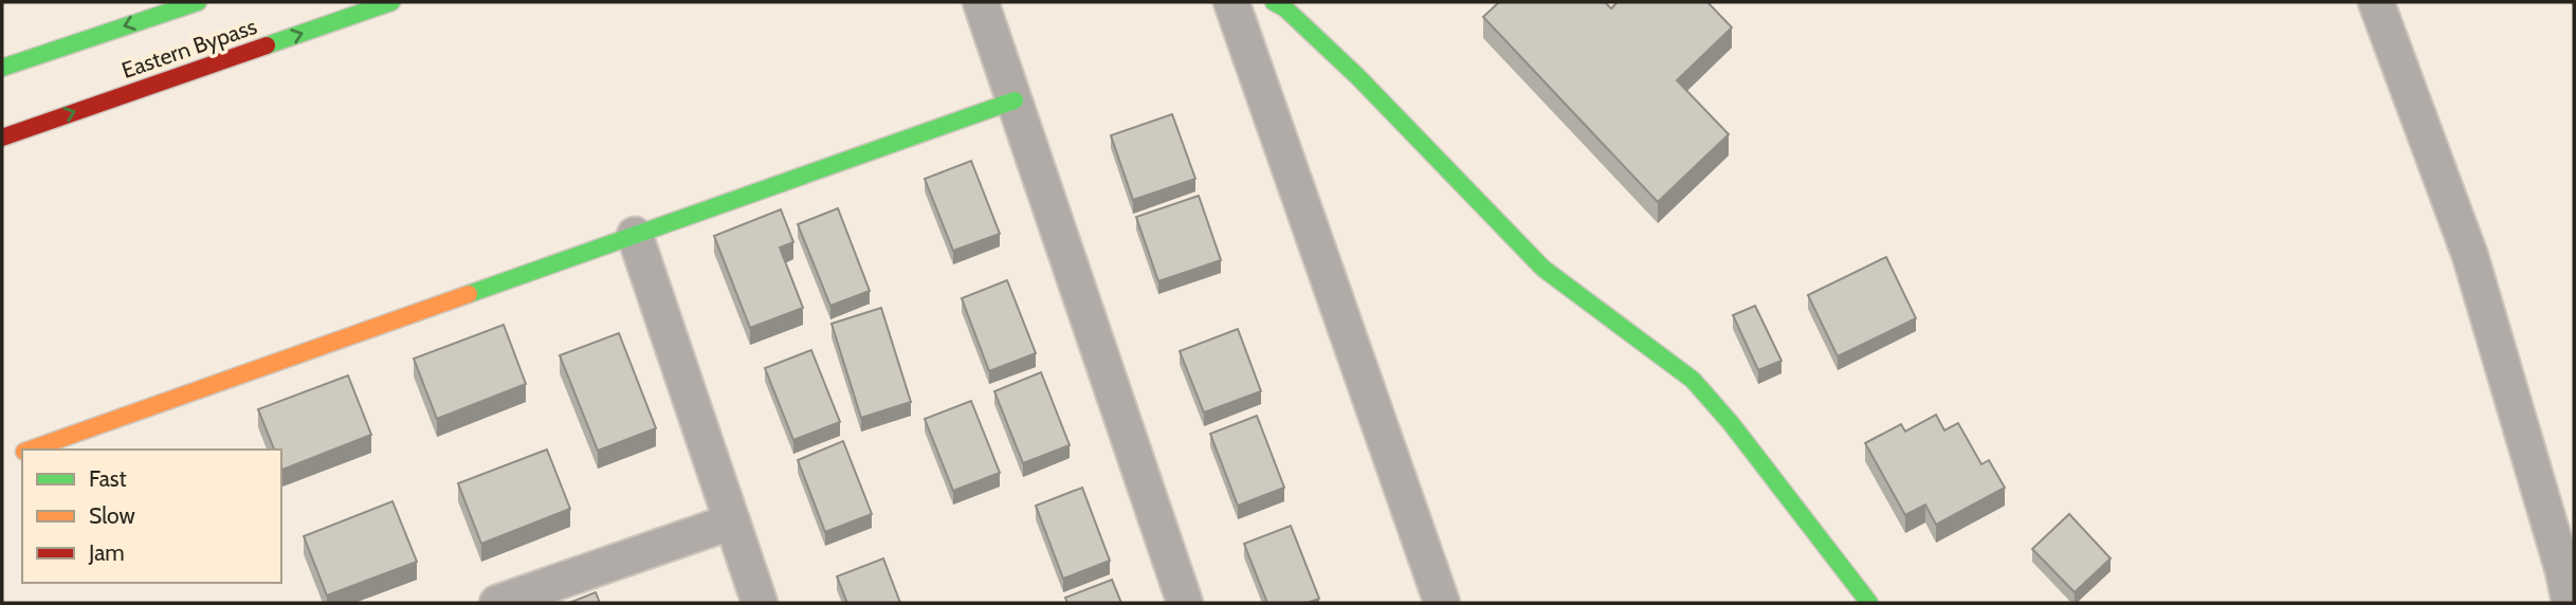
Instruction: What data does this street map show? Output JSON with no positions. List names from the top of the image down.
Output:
{
  "streets": {
    "street": ["Eastern Bypass"]
  },
  "legend": ["Fast", "Slow", "Jam"]
}
